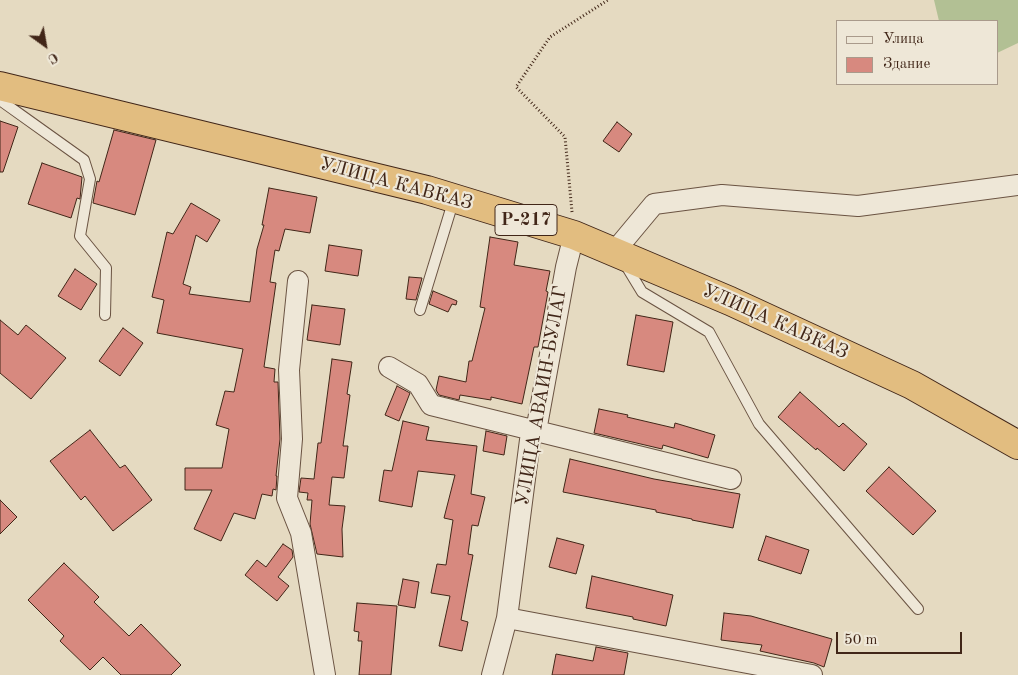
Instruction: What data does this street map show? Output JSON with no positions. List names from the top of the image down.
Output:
{
  "streets": {
    "highway": ["УЛИЦА КАВКАЗ", "Р-217"],
    "street": ["УЛИЦА АВАИН-БУЛАГ"]
  },
  "crossings": [
    ["УЛИЦА КАВКАЗ", "УЛИЦА АВАИН-БУЛАГ"]
  ],
  "legend": ["Улица", "Здание"],
  "scale_bar": "50 m",
  "north": "bottom right"
}
